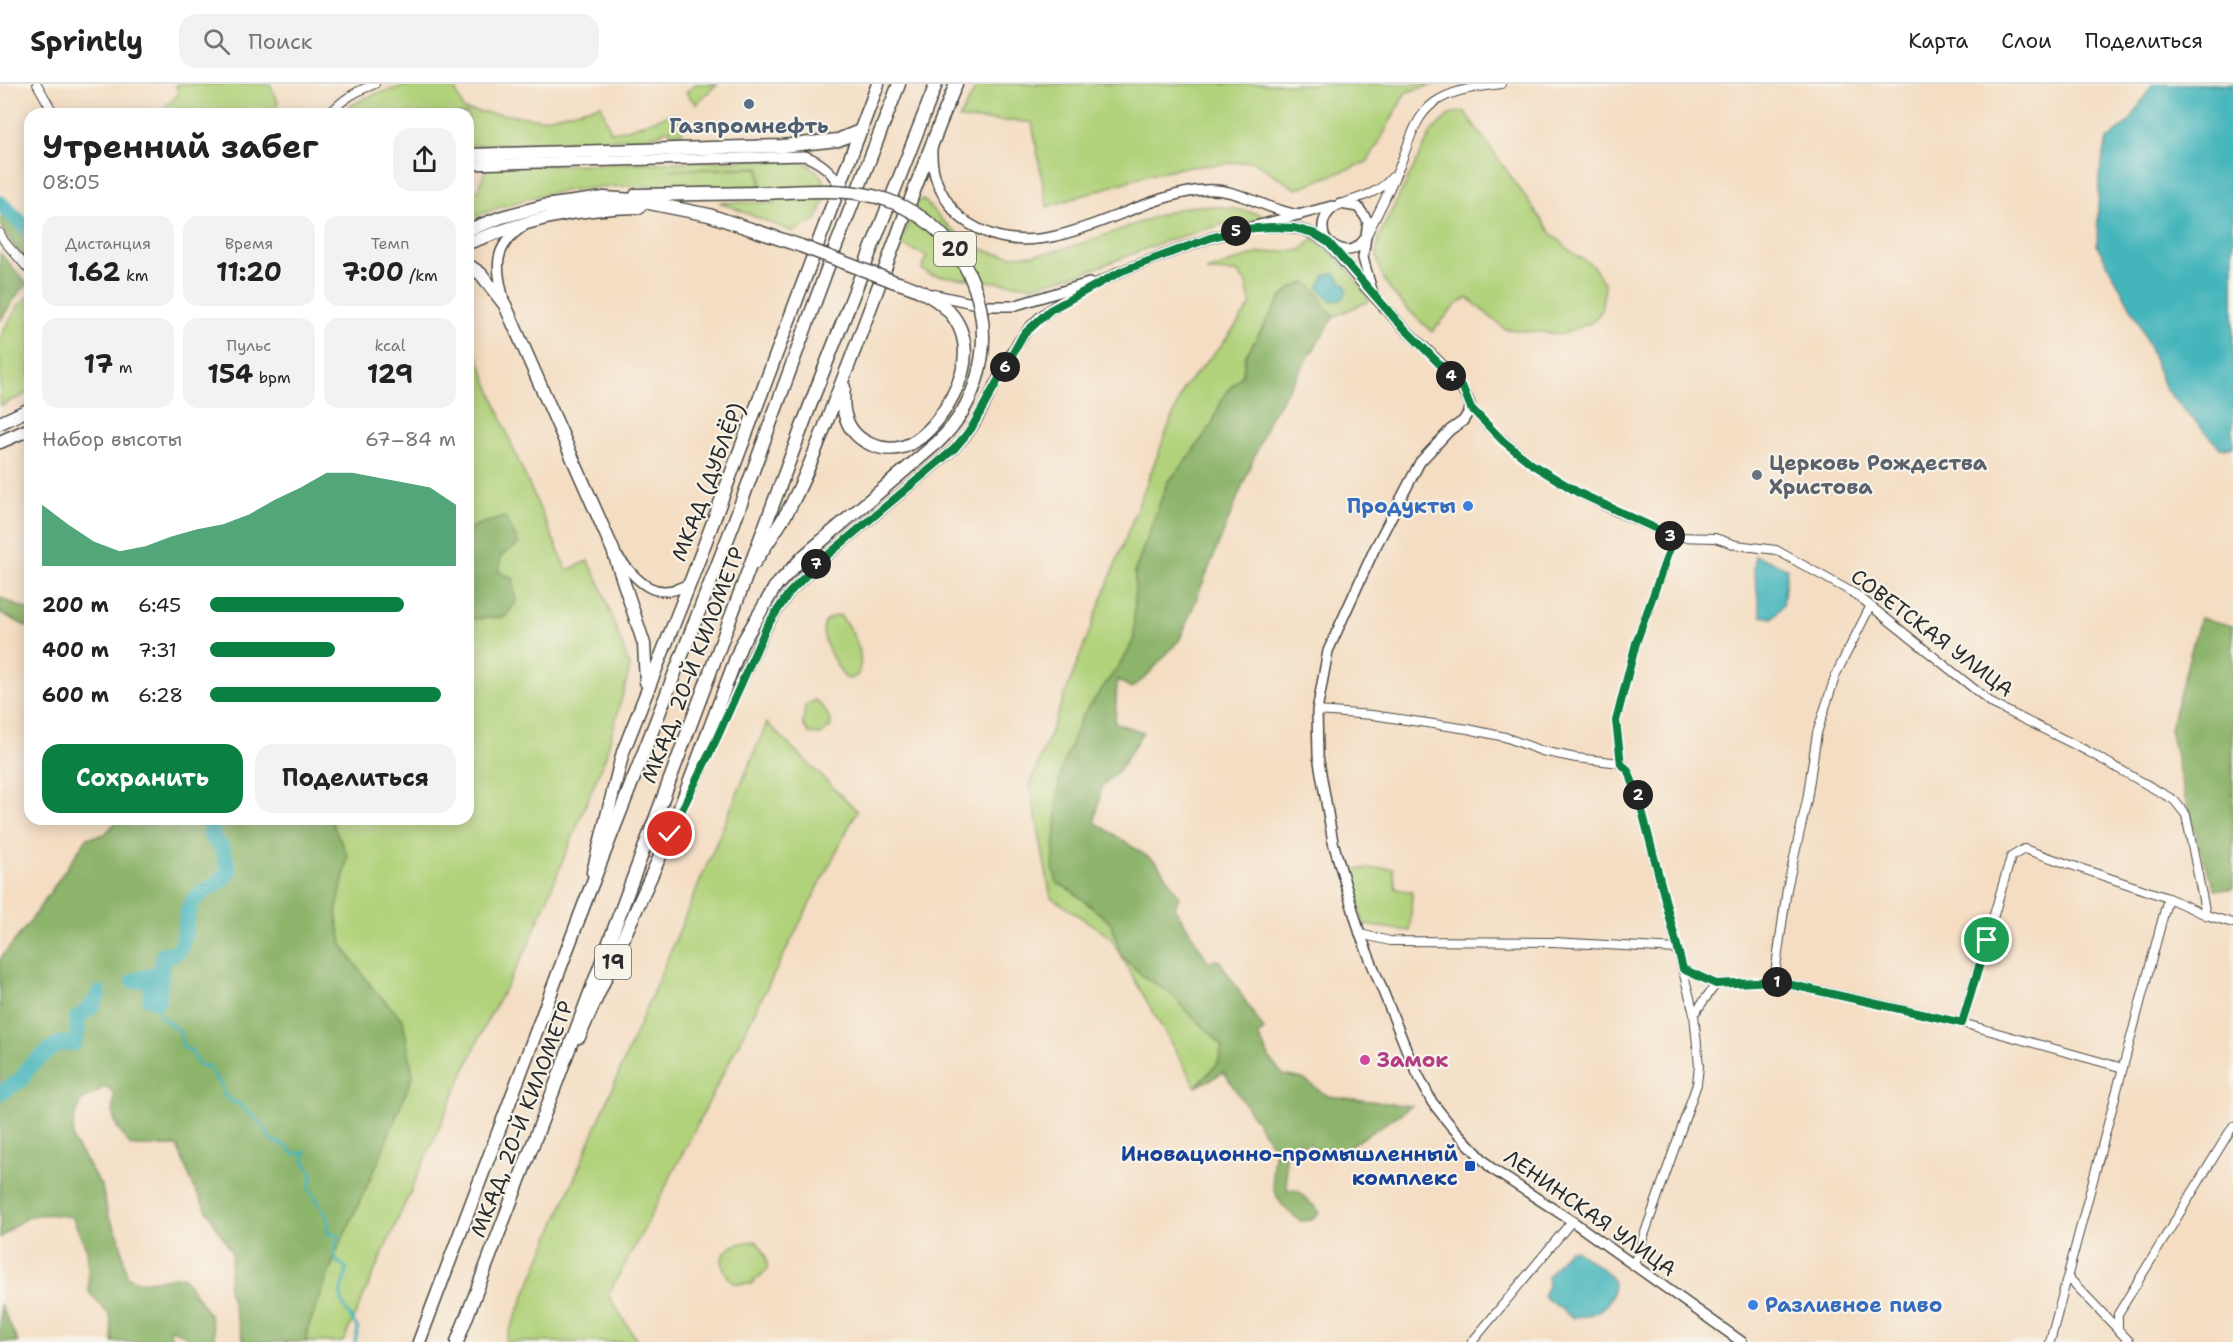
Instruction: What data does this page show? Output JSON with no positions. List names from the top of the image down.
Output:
{
  "streets": {
    "main road": [
      "20",
      "МКАД (ДУБЛЁР)",
      "МКАД, 20-Й КИЛОМЕТР",
      "19"
    ],
    "street": ["СОВЕТСКАЯ УЛИЦА", "ЛЕНИНСКАЯ УЛИЦА"]
  },
  "crossings": [
    ["20", "19"],
    ["МКАД (ДУБЛЁР)", "МКАД, 20-Й КИЛОМЕТР"],
    ["МКАД, 20-Й КИЛОМЕТР", "19"]
  ],
  "places": {
    "other": [
      "Газпромнефть",
      "Церковь Рождества Христова",
      "Продукты",
      "Замок",
      "Разливное пиво"
    ],
    "transit": ["Иновационно-промышленный комплекс"]
  },
  "page": {
    "header": "Sprintly",
    "search": "Поиск",
    "nav": ["Карта", "Слои", "Поделиться"],
    "heading": ["Утренний забег", "08:05"],
    "stats": [
      ["Дистанция", "1.62 km"],
      ["Время", "11:20"],
      ["Темп", "7:00 /km"],
      ["17 m"],
      ["Пульс", "154 bpm"],
      ["kcal", "129"]
    ],
    "pins": [
      "5",
      "6",
      "4",
      "3",
      "7",
      "2",
      "1"
    ],
    "chart": ["Набор высоты", "67–84 m"],
    "list": [
      {
        "name": "200 m",
        "note": "6:45"
      },
      {
        "name": "400 m",
        "note": "7:31"
      },
      {
        "name": "600 m",
        "note": "6:28"
      }
    ],
    "buttons": ["Сохранить", "Поделиться"]
  }
}
